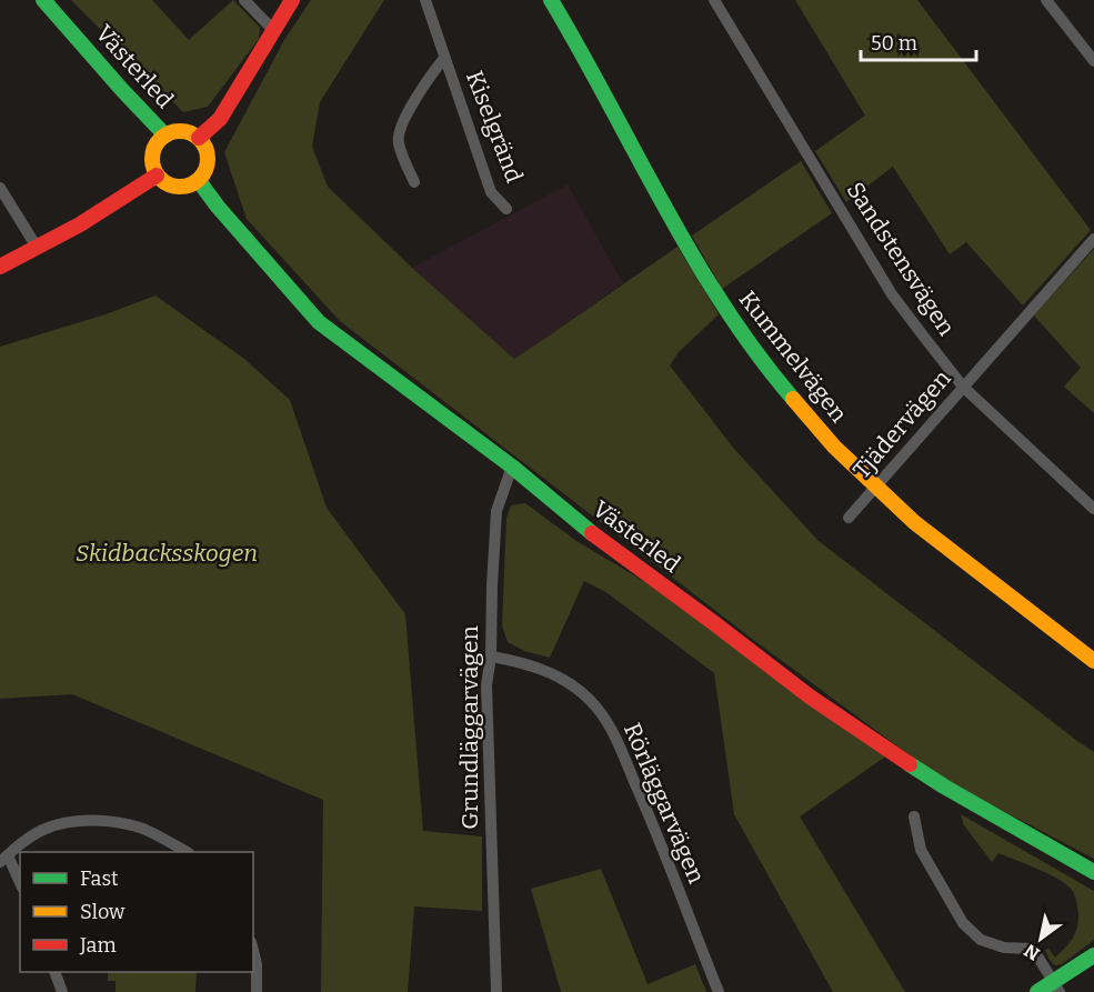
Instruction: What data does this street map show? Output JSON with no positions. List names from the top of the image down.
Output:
{
  "streets": {
    "street": [
      "Västerled",
      "Kiselgränd",
      "Sandstensvägen",
      "Kummelvägen",
      "Tjädervägen",
      "Grundläggarvägen",
      "Rörläggarvägen"
    ]
  },
  "crossings": [
    ["Västerled", "Grundläggarvägen"],
    ["Sandstensvägen", "Tjädervägen"],
    ["Kummelvägen", "Tjädervägen"],
    ["Grundläggarvägen", "Rörläggarvägen"]
  ],
  "parks": ["Skidbacksskogen"],
  "legend": ["Fast", "Slow", "Jam"],
  "scale_bar": "50 m",
  "north": "bottom left"
}
